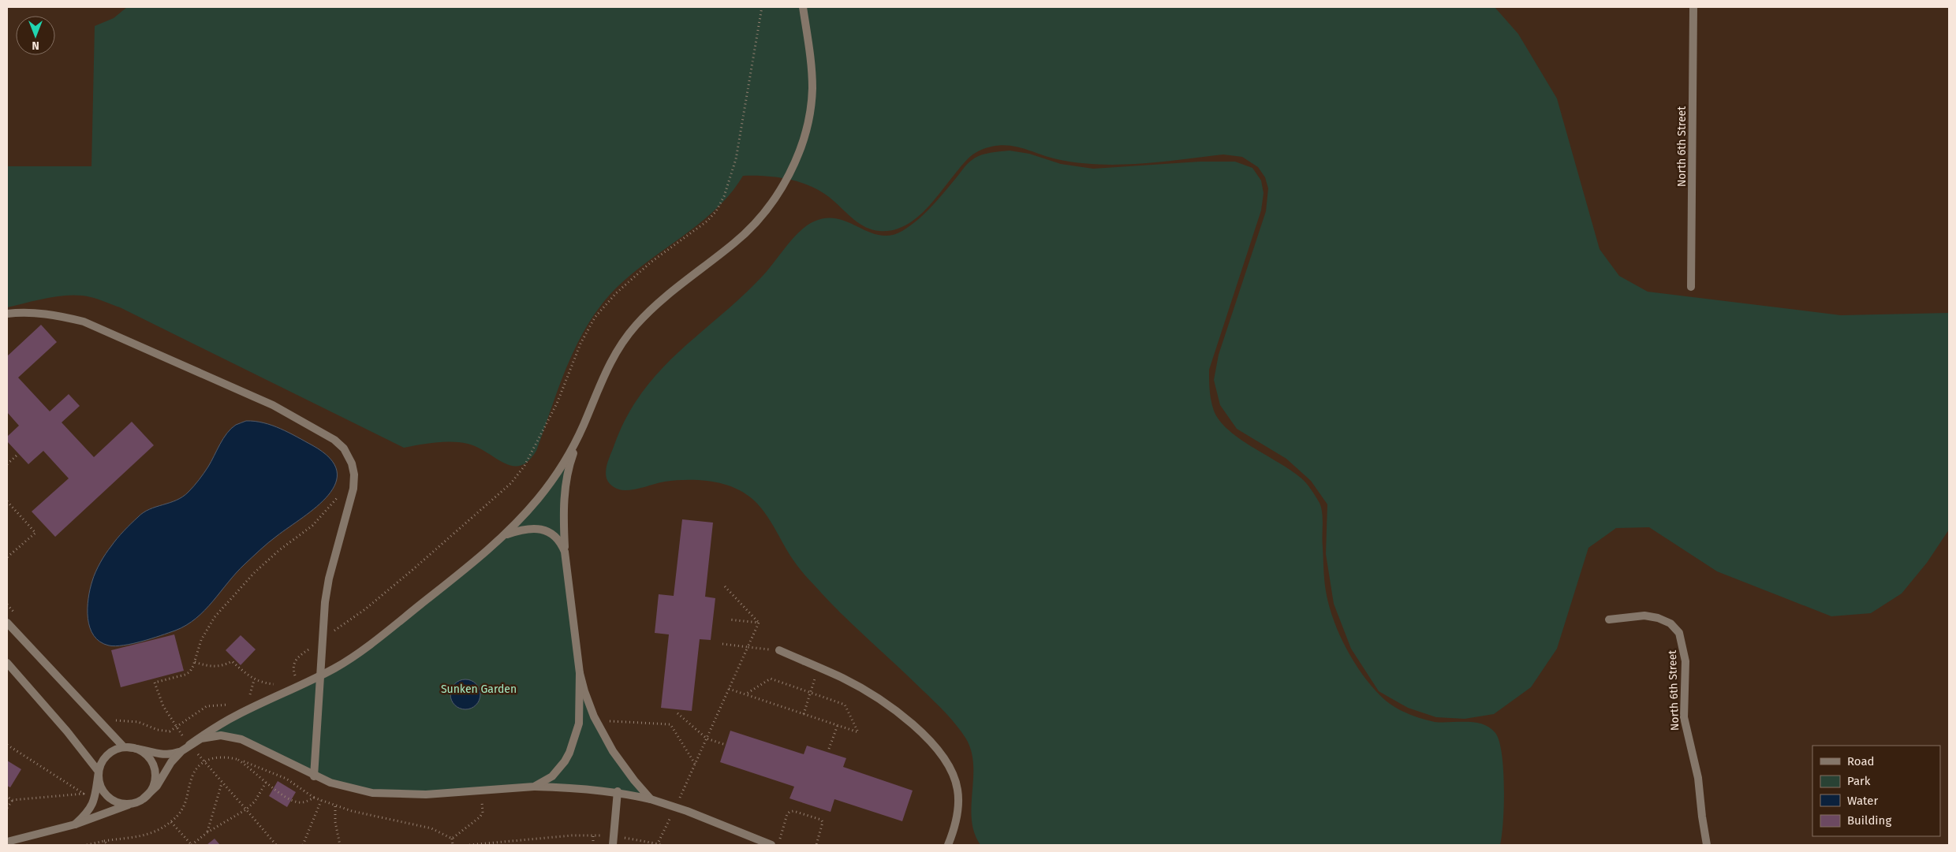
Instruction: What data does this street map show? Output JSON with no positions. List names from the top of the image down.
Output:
{
  "streets": {
    "street": ["North 6th Street"]
  },
  "parks": ["Sunken Garden"],
  "legend": [
    "Road",
    "Park",
    "Water",
    "Building"
  ],
  "north": "bottom"
}
